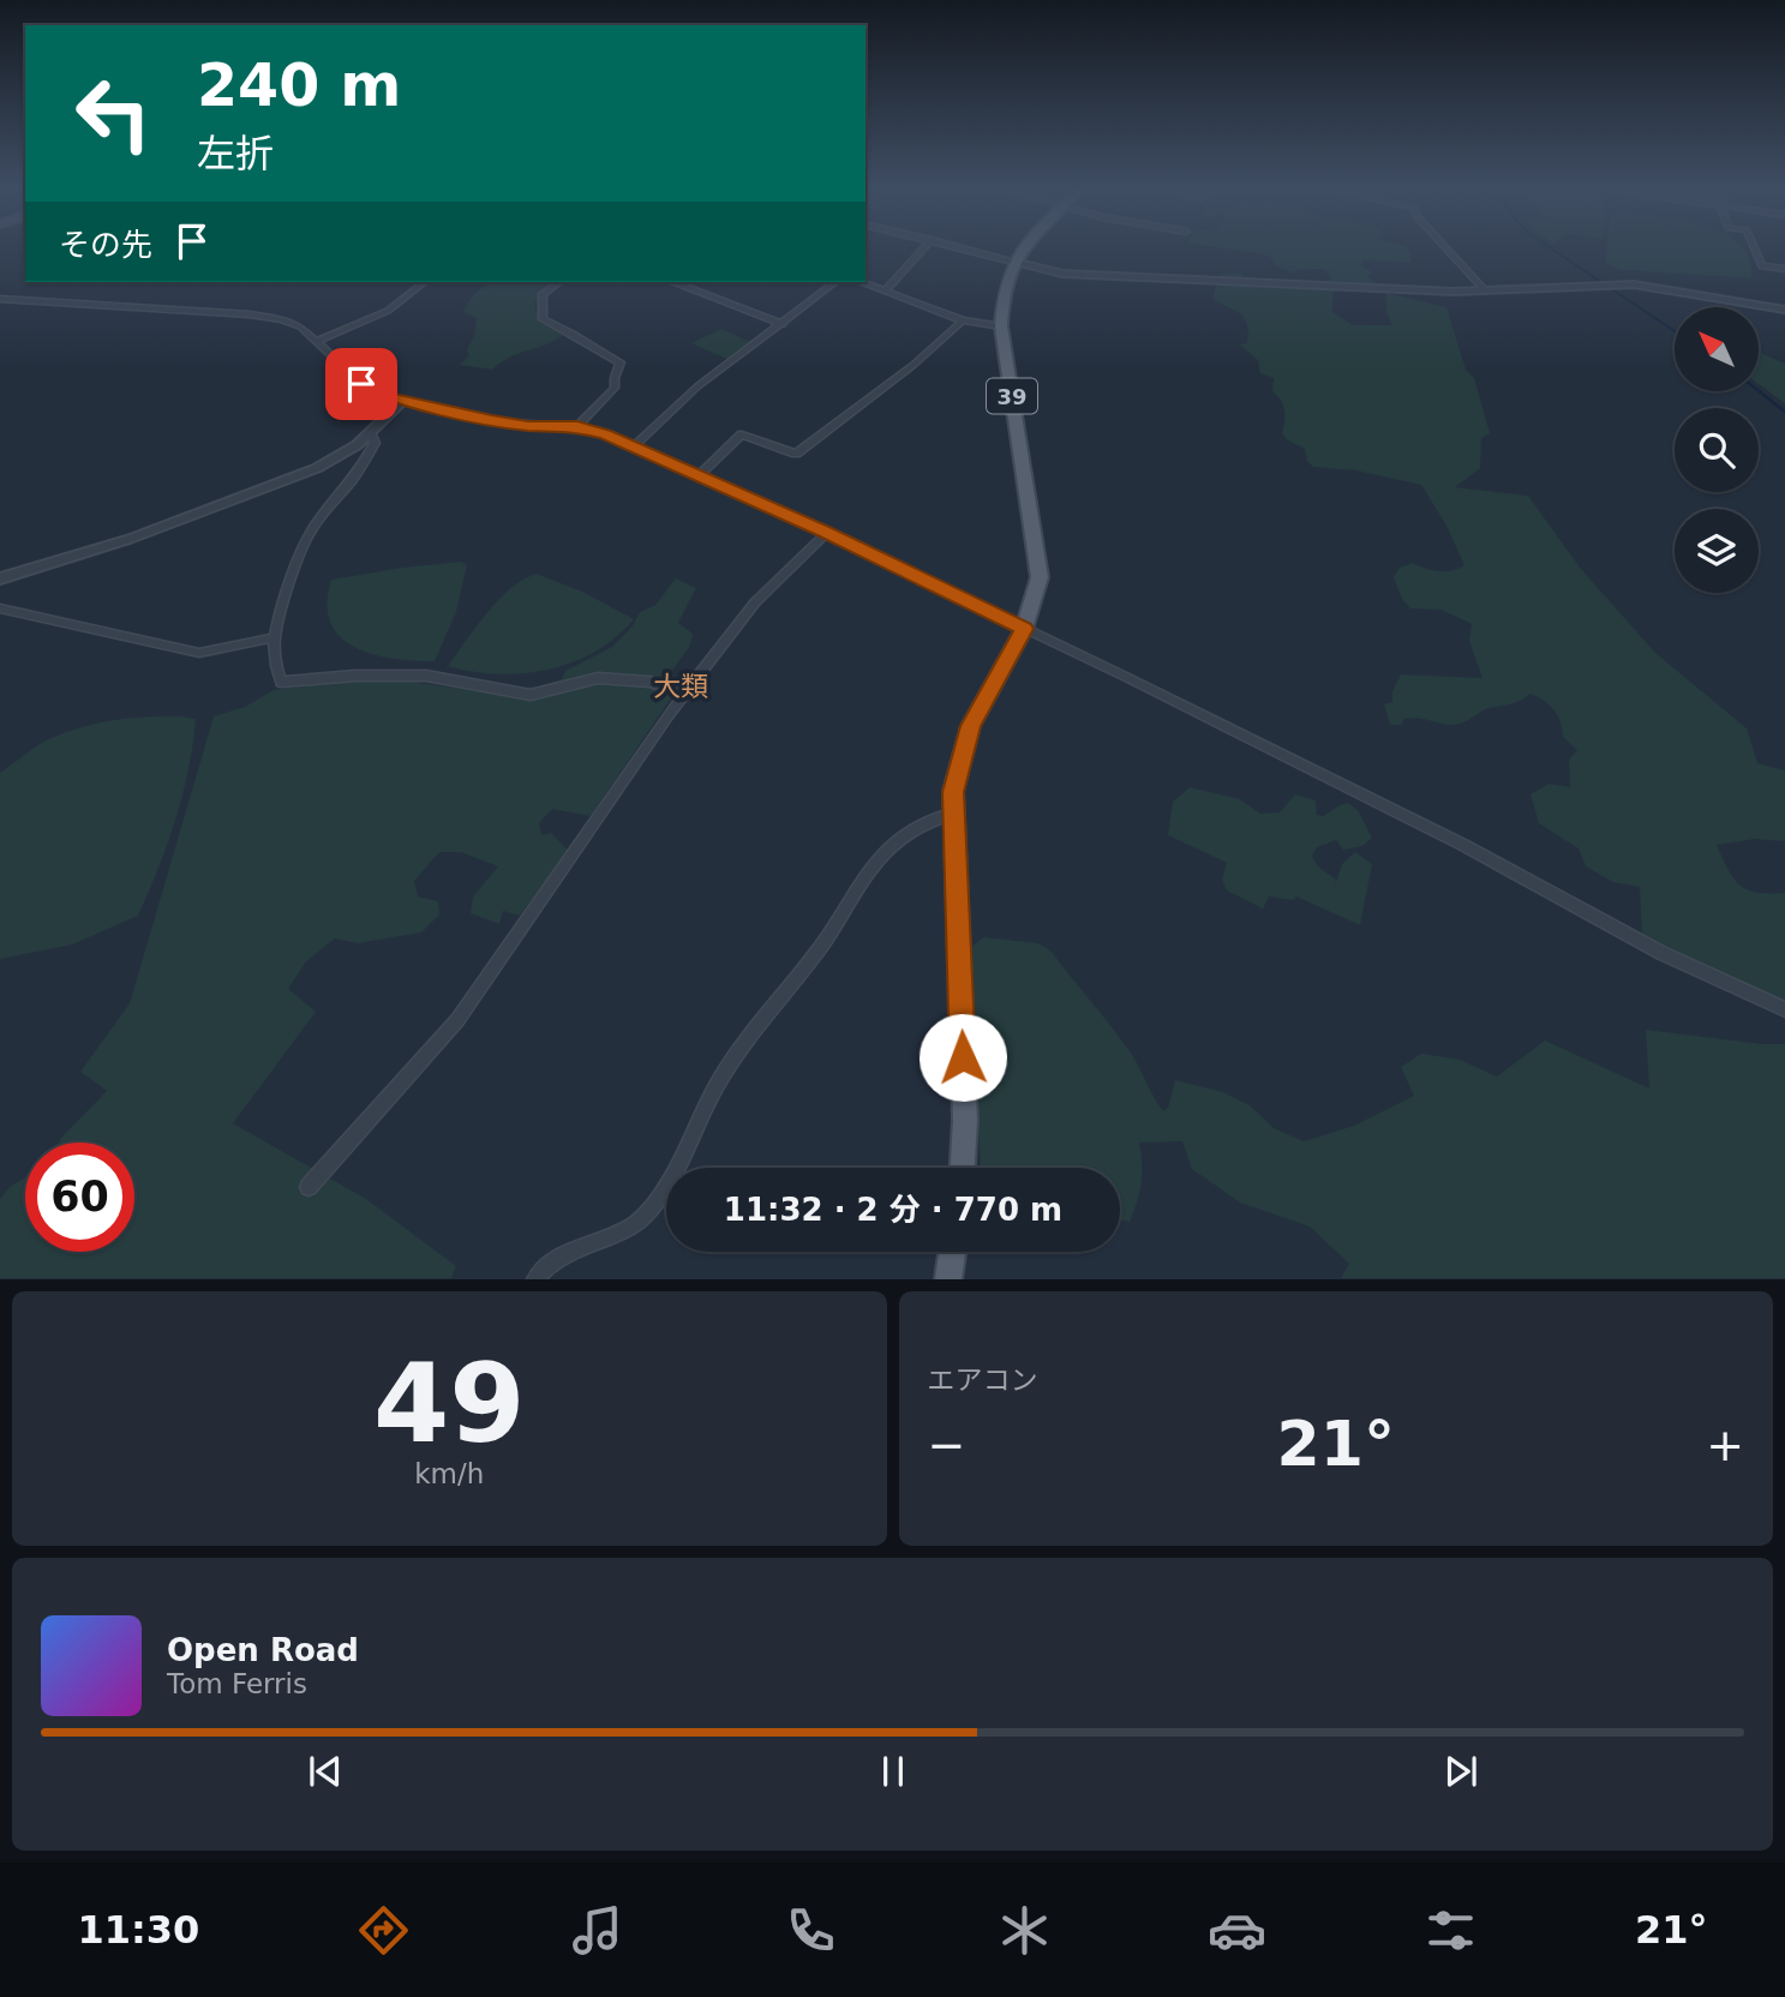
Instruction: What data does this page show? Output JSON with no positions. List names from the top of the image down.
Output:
{
  "streets": {
    "main road": ["39"]
  },
  "districts": ["大類"],
  "north": "top left",
  "page": {
    "turn": ["240 m", "左折"],
    "then": "その先",
    "limit": "60",
    "trip": "11:32 · 2 分 · 770 m",
    "tile": [
      ["49", "km/h"],
      "エアコン"
    ],
    "heat": ["−", "21°", "+"],
    "song": ["Open Road", "Tom Ferris"],
    "tabs": ["11:30", "21°"]
  }
}
